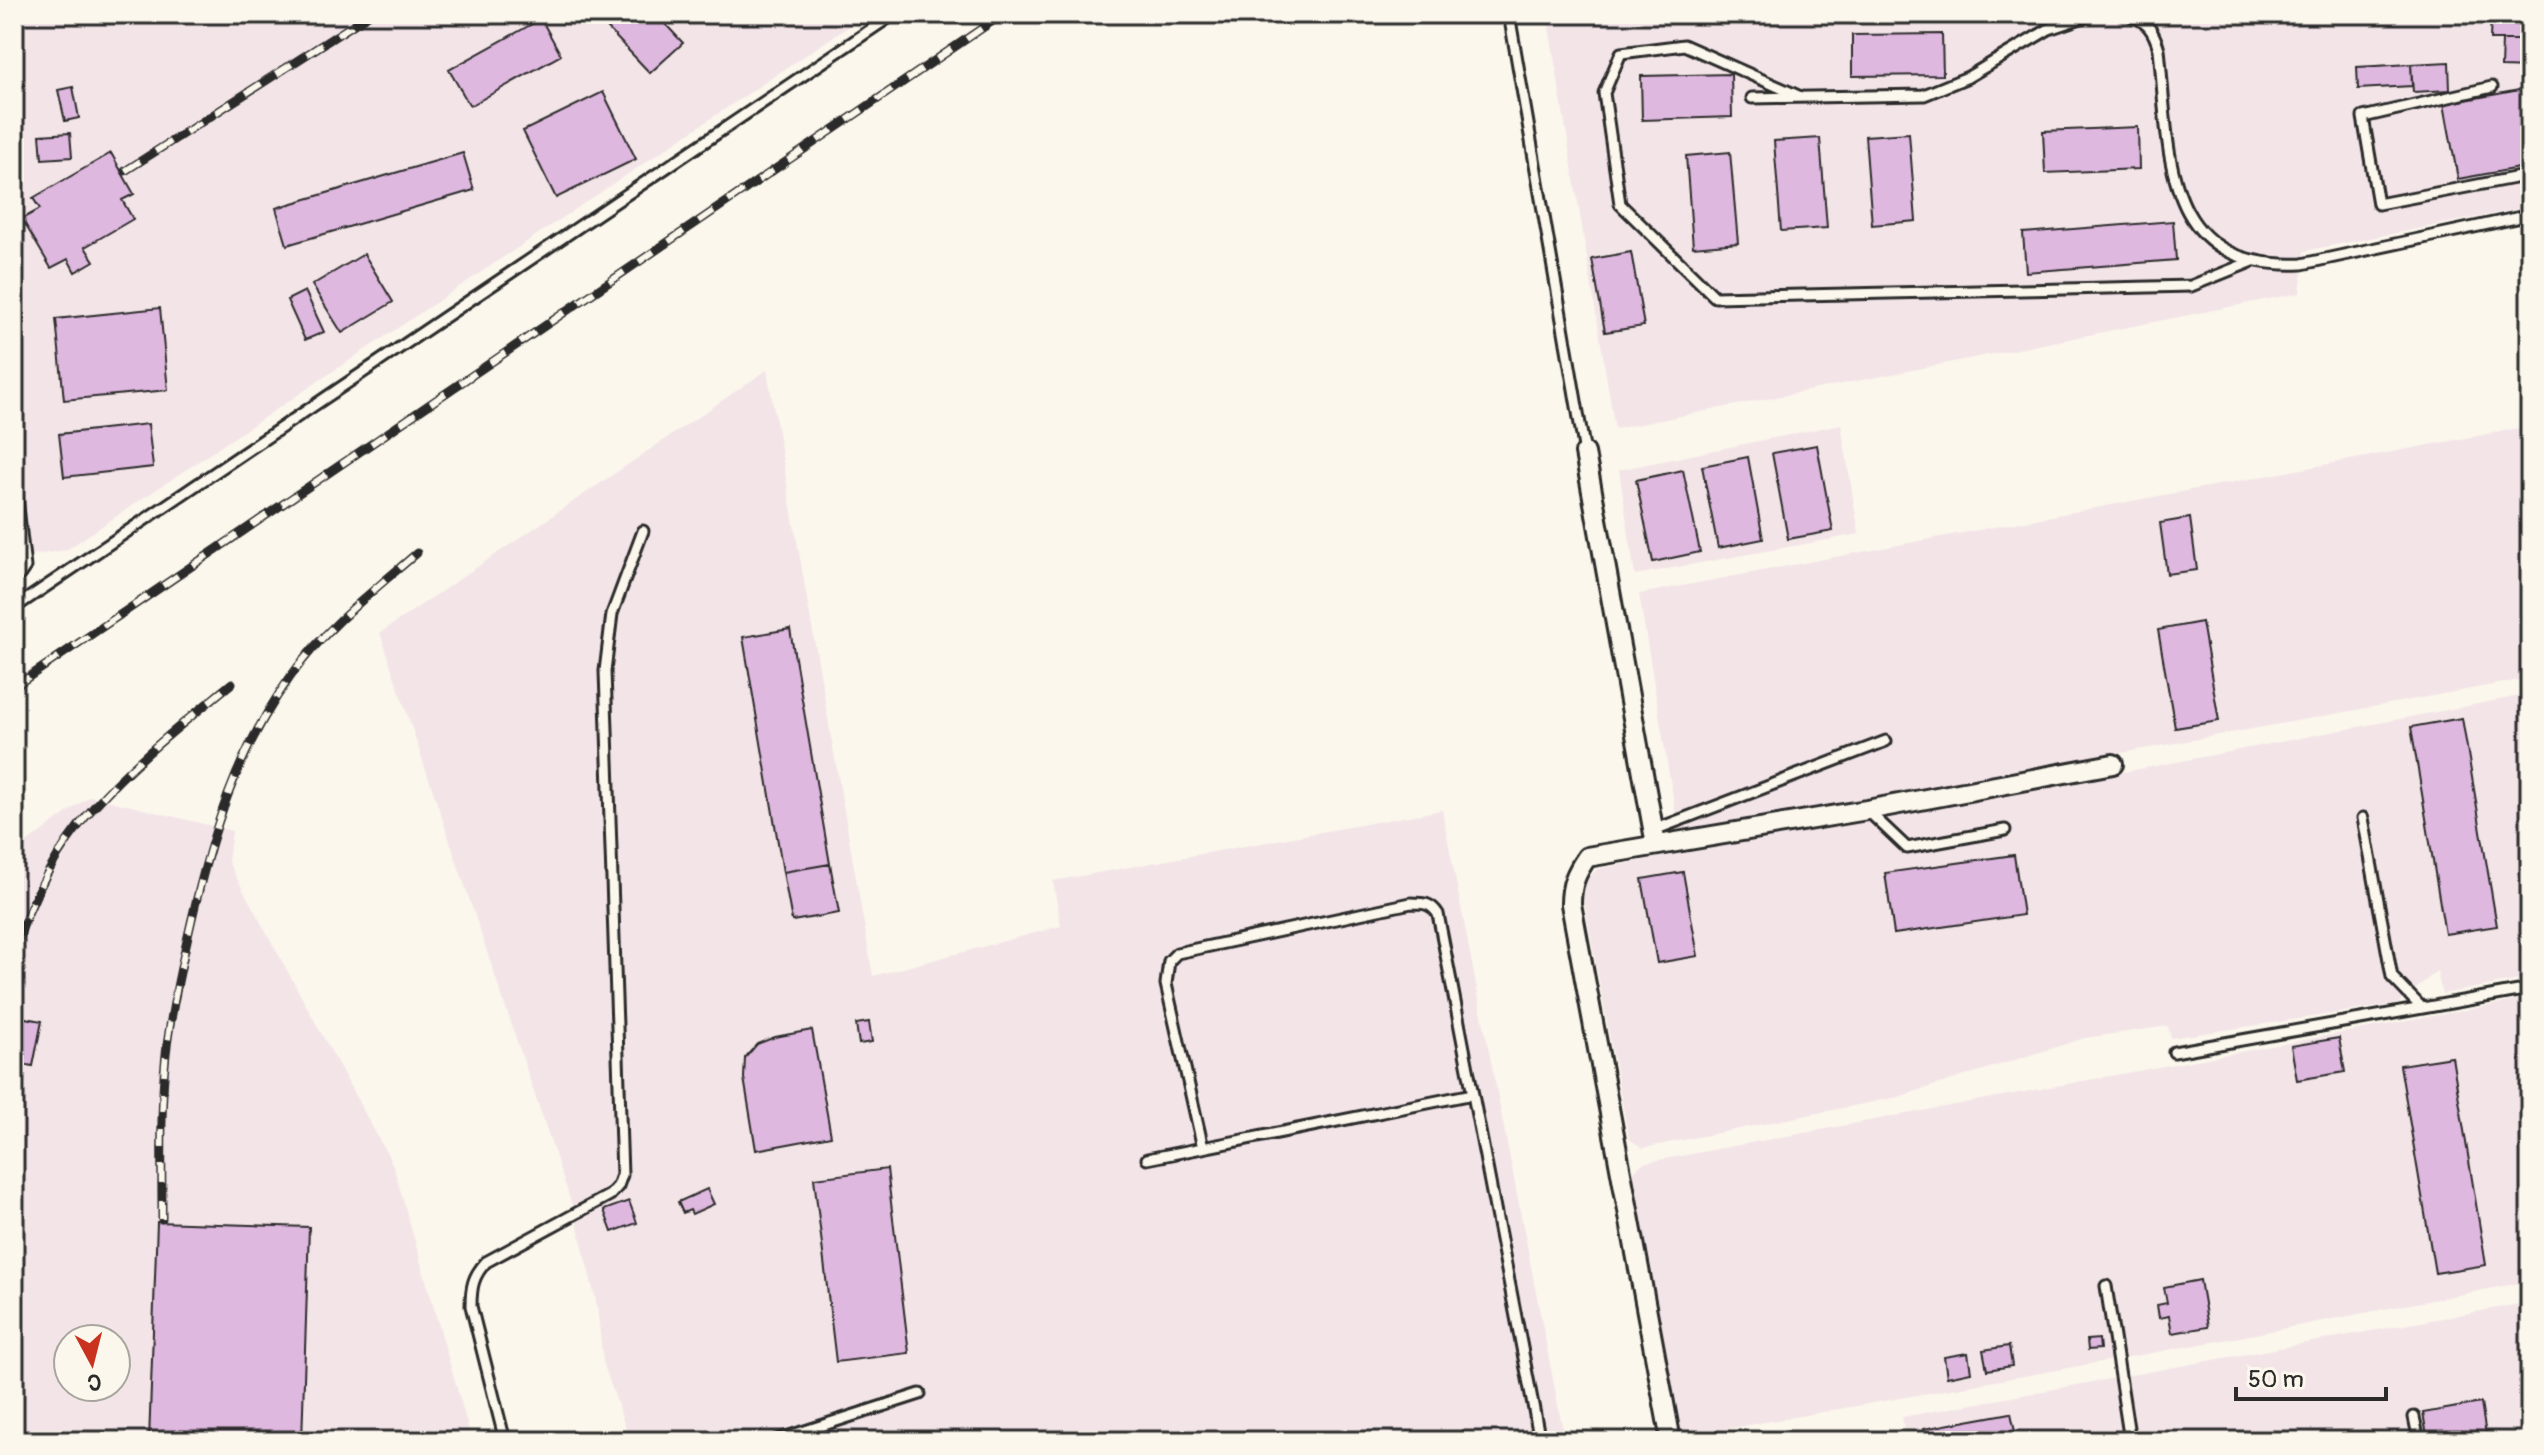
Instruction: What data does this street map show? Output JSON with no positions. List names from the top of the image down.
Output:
{
  "scale_bar": "50 m",
  "north": "bottom"
}
